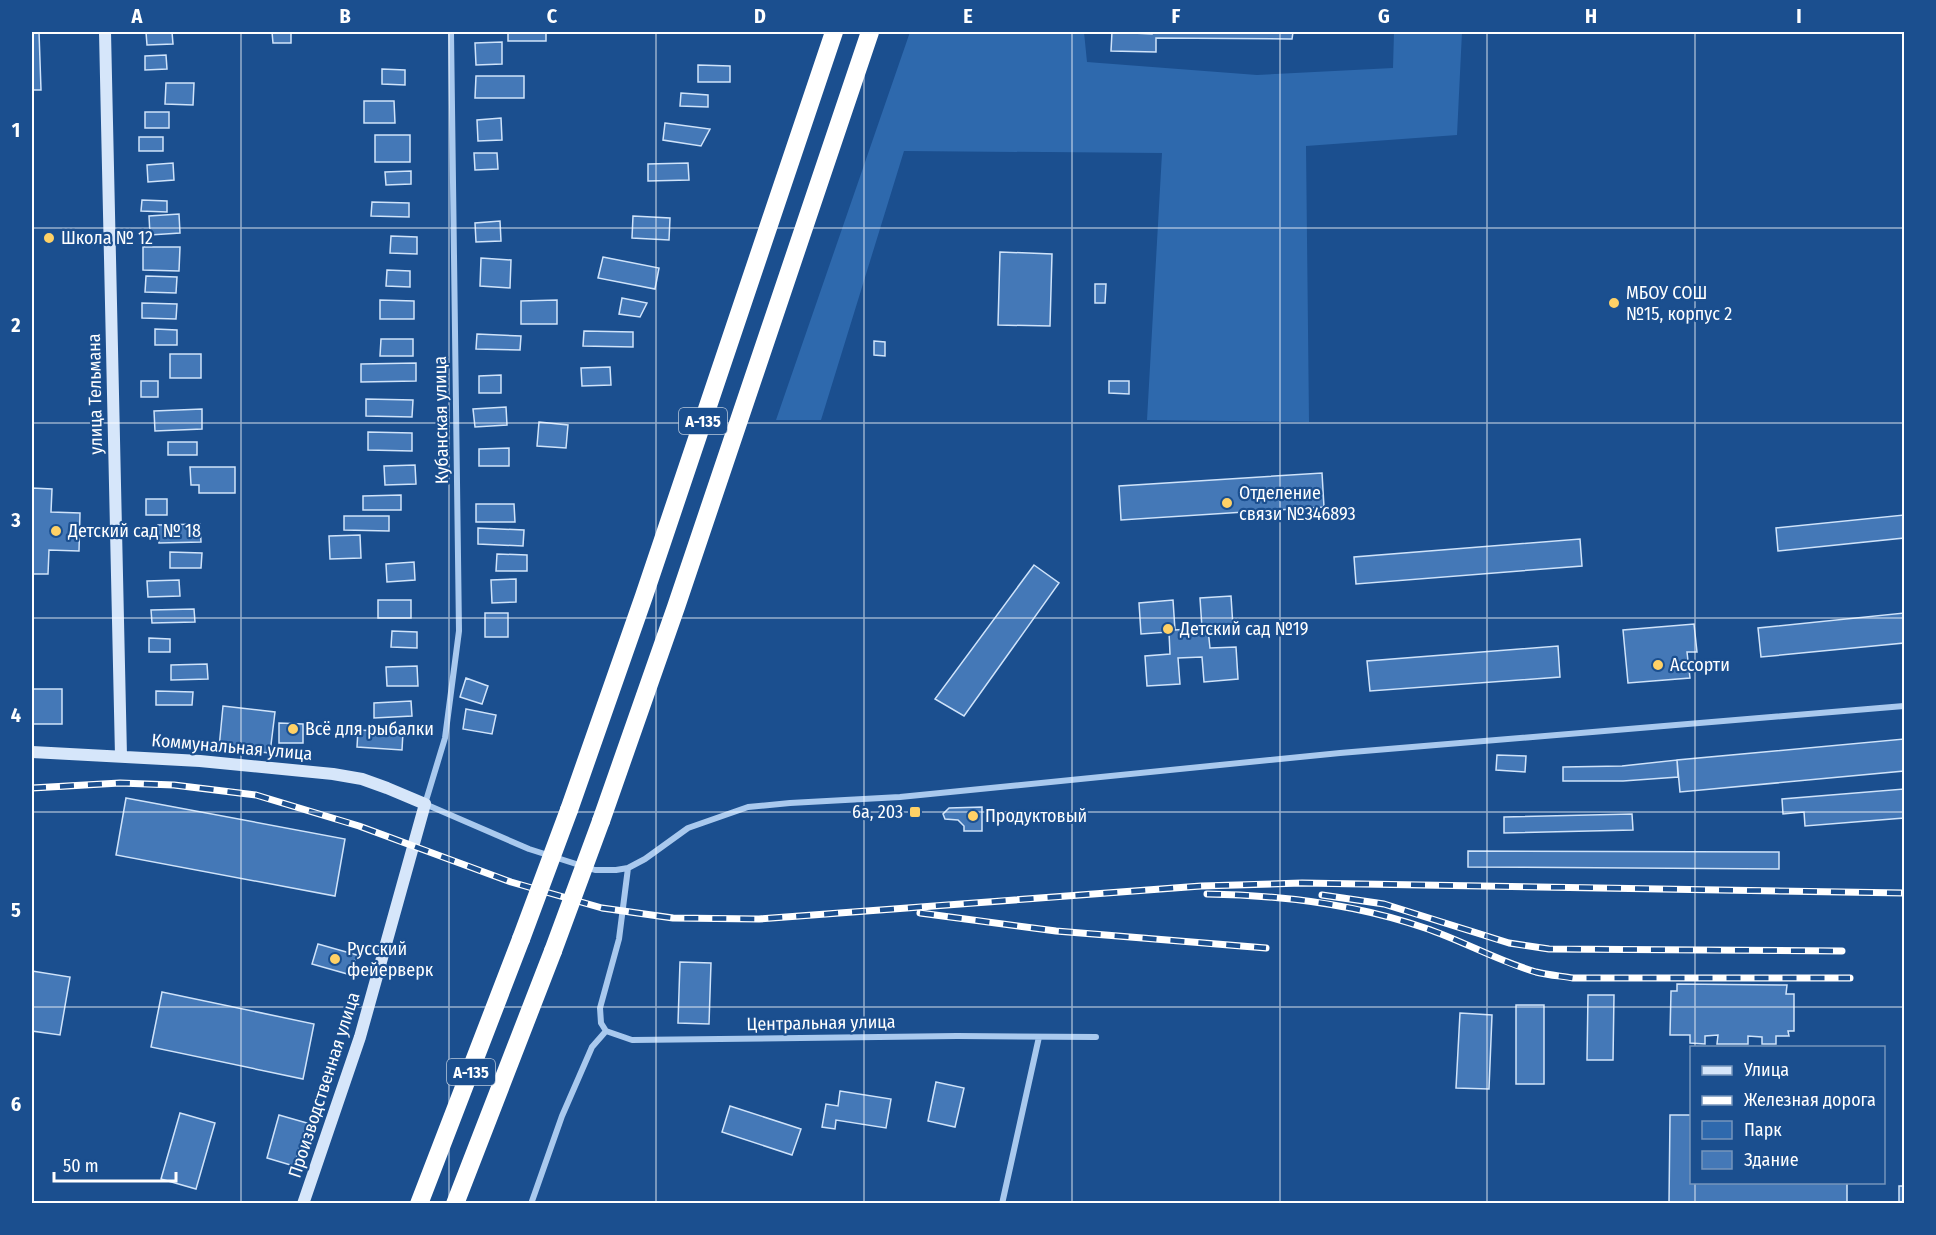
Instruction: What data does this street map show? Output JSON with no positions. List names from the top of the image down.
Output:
{
  "streets": {
    "highway": ["А-135"],
    "street": [
      "улица Тельмана",
      "Кубанская улица",
      "Коммунальная улица",
      "Центральная улица",
      "Производственная улица"
    ]
  },
  "crossings": [
    ["улица Тельмана", "Коммунальная улица"],
    ["Кубанская улица", "Коммунальная улица"],
    ["Кубанская улица", "Производственная улица"],
    ["Коммунальная улица", "Производственная улица"]
  ],
  "places": {
    "other": [
      "Школа № 12",
      "МБОУ СОШ №15, корпус 2",
      "Отделение связи №346893",
      "Детский сад № 18",
      "Детский сад №19",
      "Ассорти",
      "Всё для рыбалки",
      "Продуктовый",
      "Русский фейерверк"
    ],
    "transit": ["6a, 203"]
  },
  "legend": [
    "Улица",
    "Железная дорога",
    "Парк",
    "Здание"
  ],
  "scale_bar": "50 m",
  "grid": {
    "columns": [
      "A",
      "B",
      "C",
      "D",
      "E",
      "F",
      "G",
      "H",
      "I"
    ],
    "rows": [
      "1",
      "2",
      "3",
      "4",
      "5",
      "6"
    ]
  }
}
